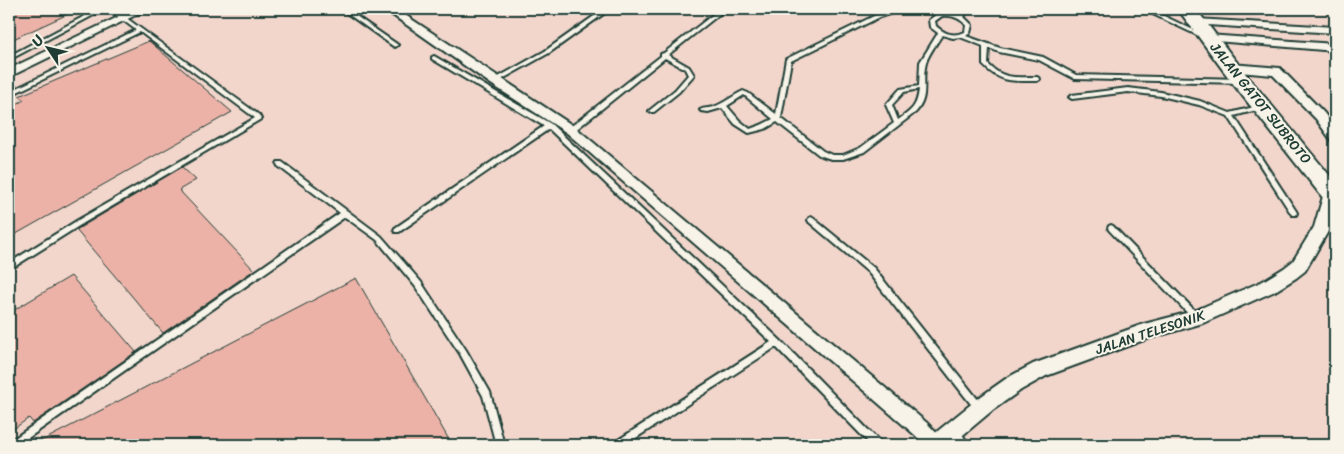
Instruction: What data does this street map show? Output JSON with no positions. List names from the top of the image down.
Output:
{
  "streets": {
    "highway": ["JALAN GATOT SUBROTO"],
    "street": ["JALAN TELESONIK"]
  },
  "crossings": [
    ["JALAN GATOT SUBROTO", "JALAN TELESONIK"]
  ],
  "north": "top left"
}
